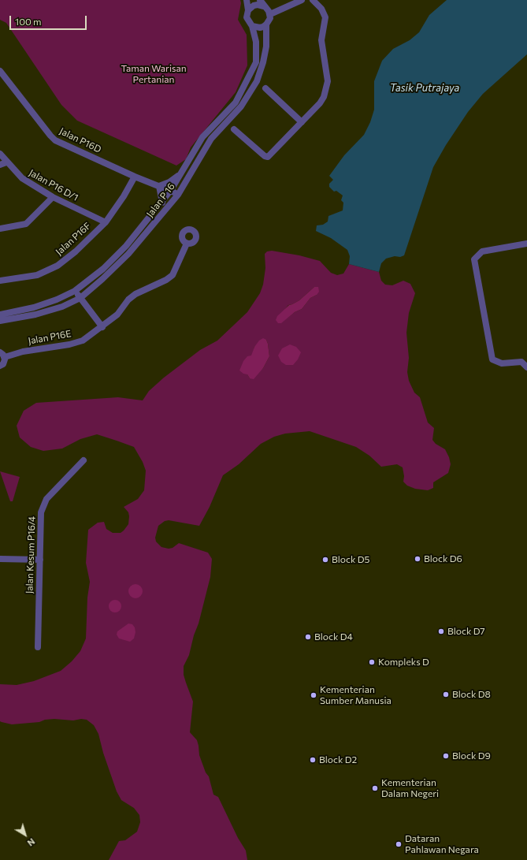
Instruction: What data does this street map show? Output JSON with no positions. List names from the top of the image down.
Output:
{
  "streets": {
    "street": [
      "Jalan P16D",
      "Jalan P16 D/1",
      "Jalan P 16",
      "Jalan P16F",
      "Jalan P16E",
      "Jalan Kesum P16/4"
    ]
  },
  "crossings": [
    ["Jalan P16D", "Jalan P 16"],
    ["Jalan P16D", "Jalan P16F"],
    ["Jalan P16 D/1", "Jalan P16F"]
  ],
  "water": ["Tasik Putrajaya"],
  "parks": ["Taman Warisan Pertanian"],
  "places": [
    "Block D6",
    "Block D5",
    "Block D7",
    "Block D4",
    "Kompleks D",
    "Block D8",
    "Kementerian Sumber Manusia",
    "Block D9",
    "Block D2",
    "Kementerian Dalam Negeri",
    "Dataran Pahlawan Negara"
  ],
  "scale_bar": "100 m",
  "north": "bottom right"
}
